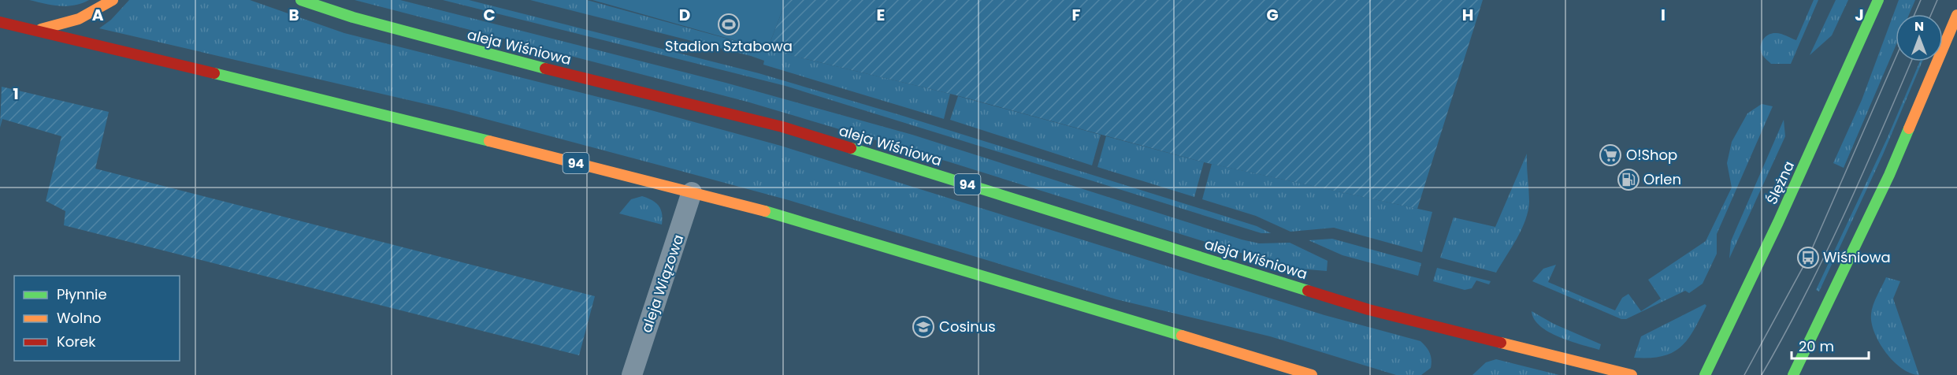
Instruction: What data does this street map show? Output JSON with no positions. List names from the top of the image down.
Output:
{
  "streets": {
    "main road": ["aleja Wiśniowa", "94", "Ślężna"],
    "street": ["aleja Wiązowa"]
  },
  "crossings": [
    ["94", "aleja Wiązowa"]
  ],
  "places": {
    "sports": ["Stadion Sztabowa"],
    "supermarket": ["O!Shop"],
    "fuel station": ["Orlen"],
    "bus stop": ["Wiśniowa"],
    "school or university": ["Cosinus"]
  },
  "legend": ["Płynnie", "Wolno", "Korek"],
  "scale_bar": "20 m",
  "north": "top",
  "grid": {
    "columns": [
      "A",
      "B",
      "C",
      "D",
      "E",
      "F",
      "G",
      "H",
      "I",
      "J"
    ],
    "rows": ["1"]
  }
}
